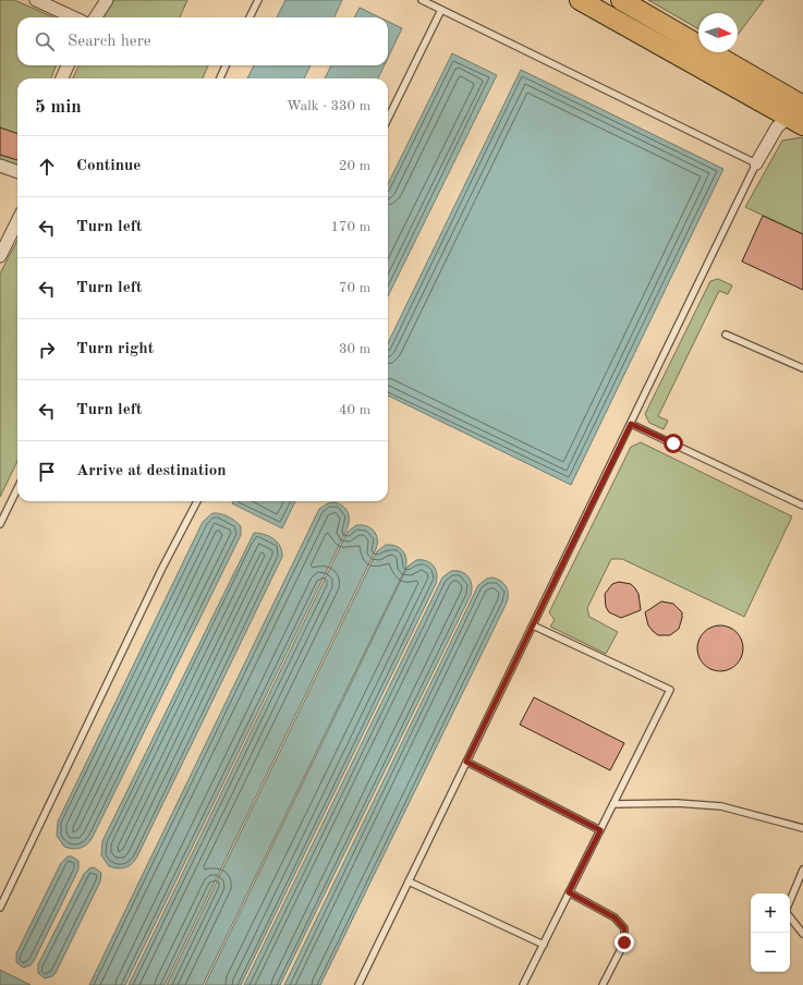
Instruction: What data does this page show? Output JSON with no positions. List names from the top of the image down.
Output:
{
  "north": "right",
  "page": {
    "search": "Search here",
    "heading": ["5 min", "Walk · 330 m"],
    "list": [
      ["Continue", "20 m"],
      ["Turn left", "170 m"],
      ["Turn left", "70 m"],
      ["Turn right", "30 m"],
      ["Turn left", "40 m"],
      "Arrive at destination"
    ],
    "map_buttons": ["+", "−"]
  }
}
